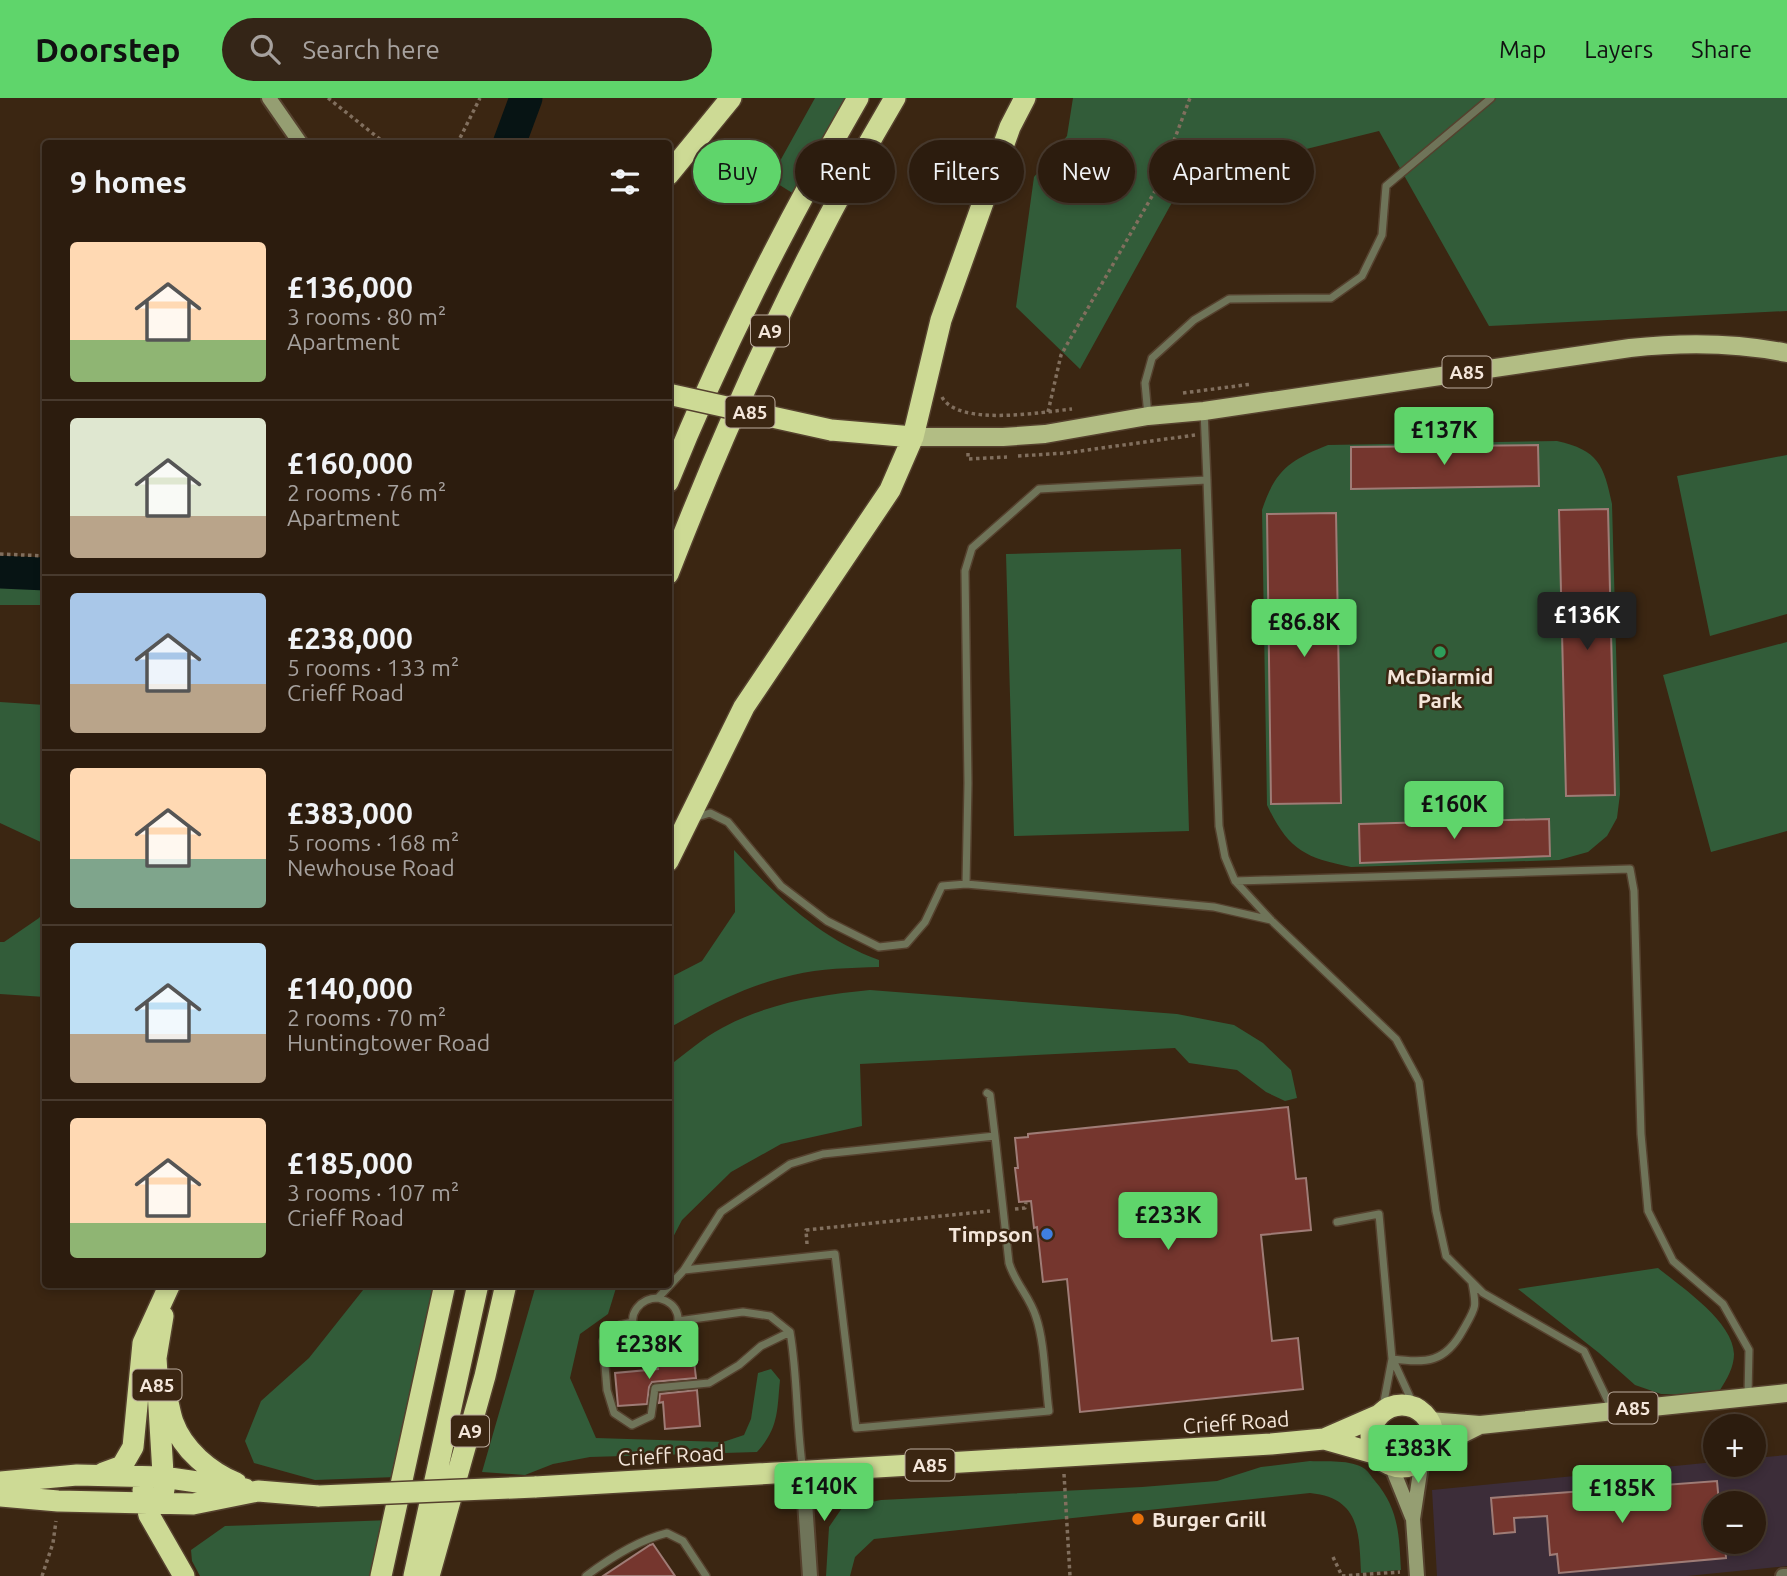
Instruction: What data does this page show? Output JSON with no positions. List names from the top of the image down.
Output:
{
  "streets": {
    "highway": ["A9", "A85", "Crieff Road"]
  },
  "crossings": [
    ["A85", "Crieff Road"]
  ],
  "places": ["McDiarmid Park", "Timpson", "Burger Grill"],
  "page": {
    "header": "Doorstep",
    "search": "Search here",
    "nav": ["Map", "Layers", "Share"],
    "chip": [
      "Buy",
      "Rent",
      "Filters",
      "New",
      "Apartment"
    ],
    "heading": "9 homes",
    "list": [
      {
        "name": "£136,000",
        "note": "3 rooms · 80 m² · Apartment"
      },
      {
        "name": "£160,000",
        "note": "2 rooms · 76 m² · Apartment"
      },
      {
        "name": "£238,000",
        "note": "5 rooms · 133 m² · Crieff Road"
      },
      {
        "name": "£383,000",
        "note": "5 rooms · 168 m² · Newhouse Road"
      },
      {
        "name": "£140,000",
        "note": "2 rooms · 70 m² · Huntingtower Road"
      },
      {
        "name": "£185,000",
        "note": "3 rooms · 107 m² · Crieff Road"
      }
    ],
    "price": [
      "£137K",
      "£136K",
      "£86.8K",
      "£160K",
      "£233K",
      "£238K",
      "£383K",
      "£140K",
      "£185K"
    ],
    "map_buttons": ["+", "−"]
  }
}
